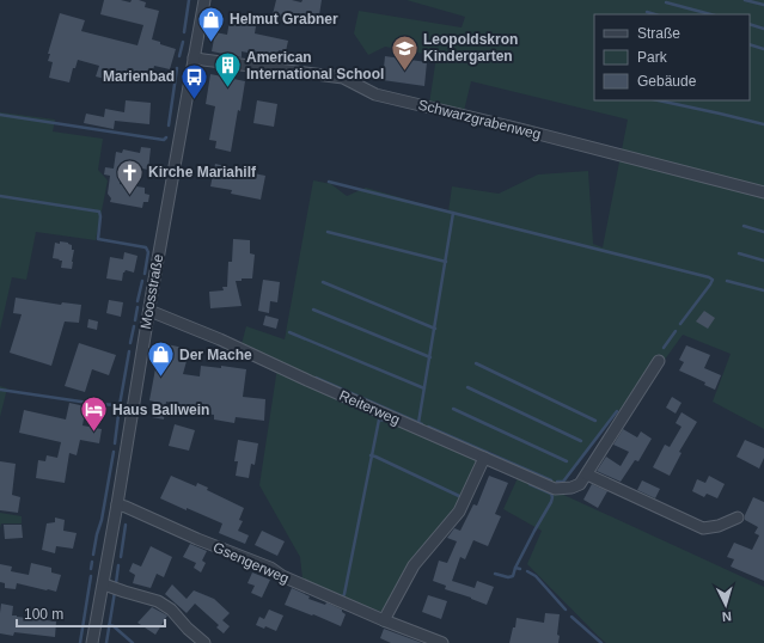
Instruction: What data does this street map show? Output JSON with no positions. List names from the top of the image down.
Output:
{
  "streets": {
    "street": [
      "Schwarzgrabenweg",
      "Moosstraße",
      "Reiterweg",
      "Gsengerweg"
    ]
  },
  "crossings": [
    ["Schwarzgrabenweg", "Moosstraße"],
    ["Moosstraße", "Reiterweg"],
    ["Moosstraße", "Gsengerweg"]
  ],
  "places": {
    "shop": ["Helmut Grabner", "Der Mache"],
    "school or university": ["Leopoldskron Kindergarten"],
    "building": ["American International School"],
    "bus stop": ["Marienbad"],
    "church": ["Kirche Mariahilf"],
    "hotel": ["Haus Ballwein"]
  },
  "legend": ["Straße", "Park", "Gebäude"],
  "scale_bar": "100 m",
  "north": "bottom"
}
